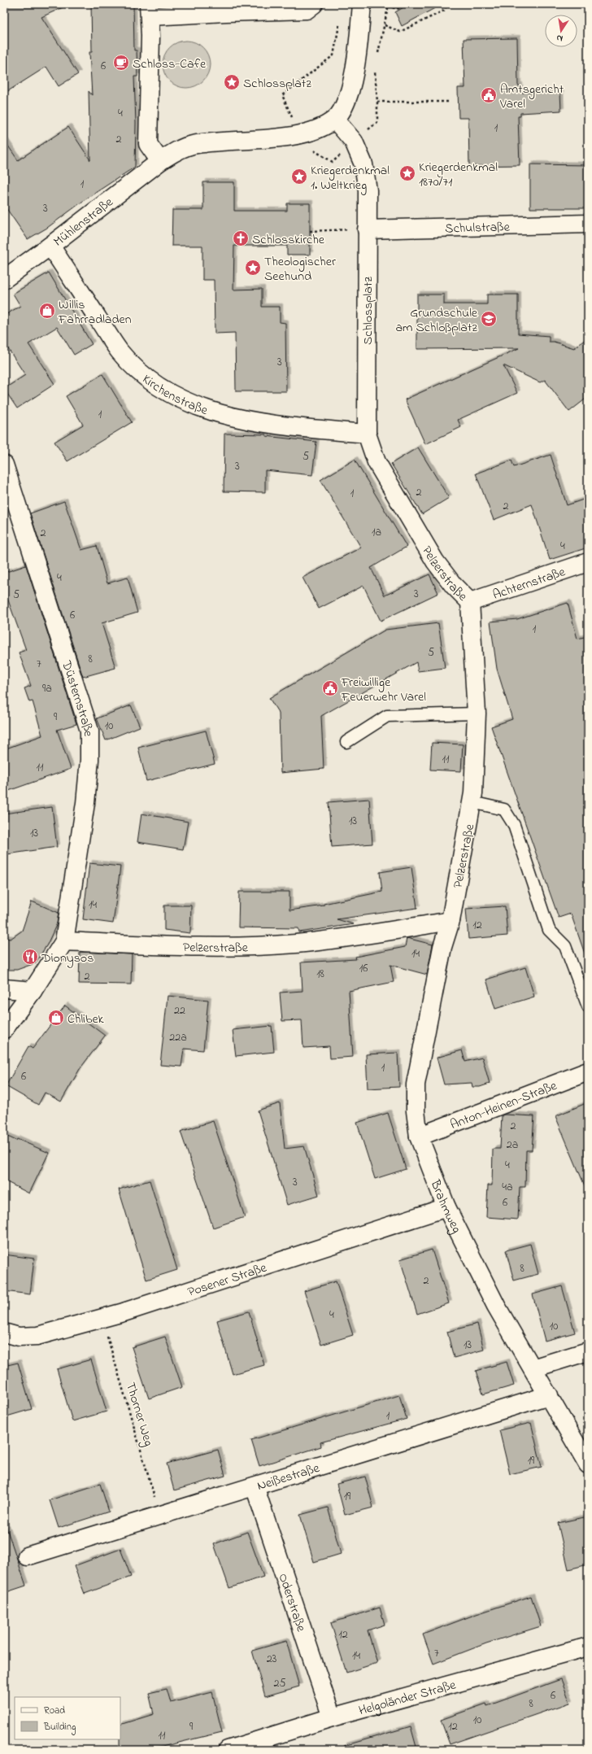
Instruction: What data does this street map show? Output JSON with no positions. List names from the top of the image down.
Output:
{
  "streets": {
    "street": [
      "Mühlenstraße",
      "Schulstraße",
      "Schlossplatz",
      "Kirchenstraße",
      "Pelzerstraße",
      "Achternstraße",
      "Düsternstraße",
      "Anton-Heinen-Straße",
      "Brahmweg",
      "Posener Straße",
      "Neißestraße",
      "Oderstraße",
      "Helgoländer Straße"
    ],
    "path": ["Thorner Weg"]
  },
  "crossings": [
    ["Mühlenstraße", "Kirchenstraße"],
    ["Schulstraße", "Schlossplatz"],
    ["Schlossplatz", "Kirchenstraße"],
    ["Schlossplatz", "Pelzerstraße"],
    ["Kirchenstraße", "Pelzerstraße"],
    ["Pelzerstraße", "Achternstraße"],
    ["Pelzerstraße", "Düsternstraße"],
    ["Pelzerstraße", "Brahmweg"],
    ["Anton-Heinen-Straße", "Brahmweg"],
    ["Brahmweg", "Posener Straße"],
    ["Brahmweg", "Neißestraße"],
    ["Posener Straße", "Thorner Weg"],
    ["Thorner Weg", "Neißestraße"],
    ["Neißestraße", "Oderstraße"],
    ["Oderstraße", "Helgoländer Straße"]
  ],
  "places": {
    "cafe": ["Schloss-Cafe"],
    "place": [
      "Schlossplatz",
      "Kriegerdenkmal 1870/71",
      "Kriegerdenkmal 1. Weltkrieg",
      "Theologischer Seehund"
    ],
    "public building": ["Amtsgericht Varel", "Freiwillige Feuerwehr Varel"],
    "church": ["Schlosskirche"],
    "shop": ["Willis Fahrradladen", "Chlibek"],
    "school or university": ["Grundschule am Schloßplatz"],
    "restaurant": ["Dionysos"]
  },
  "house_numbers": [
    "6",
    "4",
    "1",
    "2",
    "1",
    "3",
    "3",
    "1",
    "5",
    "3",
    "2",
    "1",
    "2",
    "1a",
    "2",
    "4",
    "4",
    "3",
    "5",
    "6",
    "1",
    "5",
    "8",
    "7",
    "9a",
    "9",
    "10",
    "11",
    "11",
    "13",
    "13",
    "14",
    "12",
    "14",
    "16",
    "18",
    "2",
    "22",
    "22a",
    "1",
    "6",
    "2",
    "2a",
    "4",
    "3",
    "4a",
    "6",
    "8",
    "2",
    "4",
    "10",
    "13",
    "1",
    "19",
    "19",
    "12",
    "7",
    "14",
    "23",
    "25",
    "6",
    "8",
    "10",
    "9",
    "12",
    "11"
  ],
  "legend": ["Road", "Building"],
  "north": "bottom"
}
